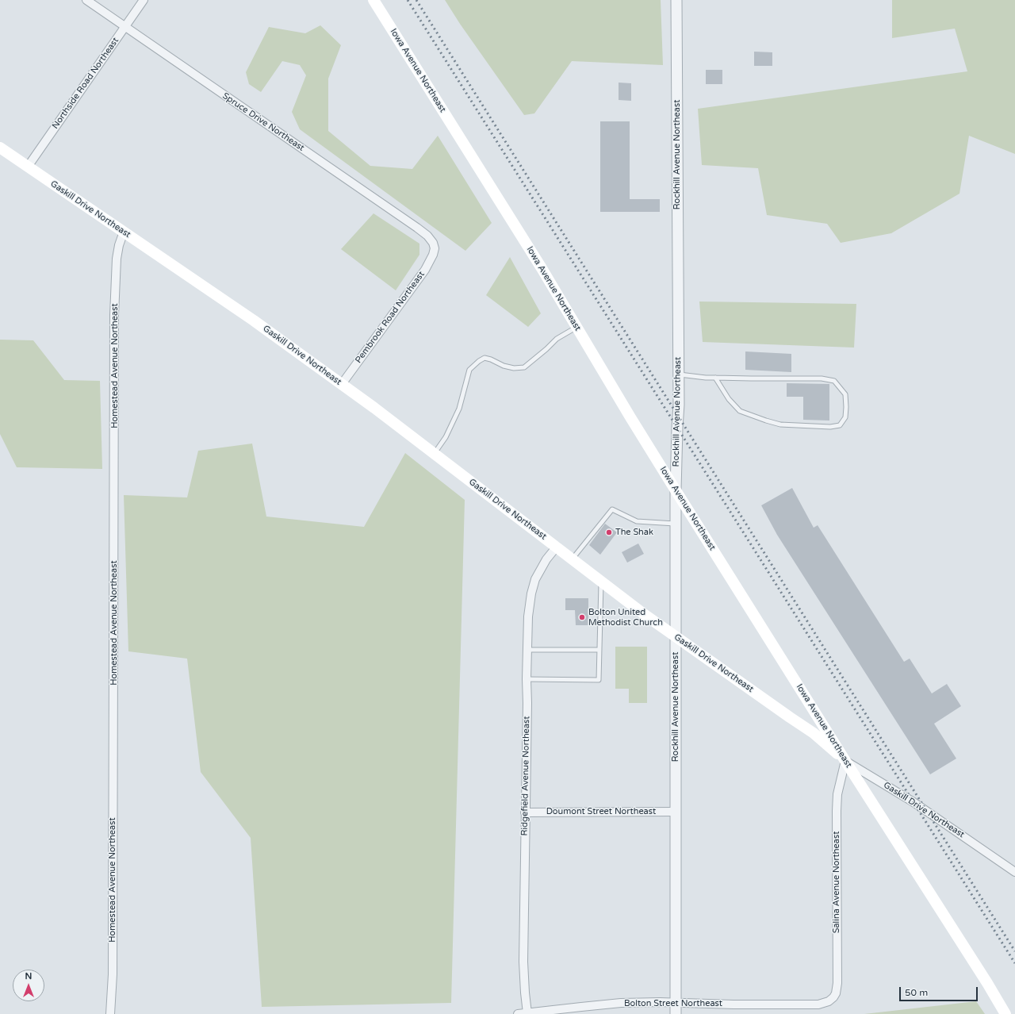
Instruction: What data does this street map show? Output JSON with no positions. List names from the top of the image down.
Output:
{
  "streets": {
    "main road": ["Iowa Avenue Northeast", "Gaskill Drive Northeast"],
    "street": [
      "Northside Road Northeast",
      "Spruce Drive Northeast",
      "Rockhill Avenue Northeast",
      "Pembrook Road Northeast",
      "Homestead Avenue Northeast",
      "Ridgefield Avenue Northeast",
      "Doumont Street Northeast",
      "Salina Avenue Northeast",
      "Bolton Street Northeast"
    ]
  },
  "crossings": [
    ["Iowa Avenue Northeast", "Rockhill Avenue Northeast"],
    ["Iowa Avenue Northeast", "Gaskill Drive Northeast"],
    ["Iowa Avenue Northeast", "Salina Avenue Northeast"],
    ["Northside Road Northeast", "Spruce Drive Northeast"],
    ["Northside Road Northeast", "Gaskill Drive Northeast"],
    ["Spruce Drive Northeast", "Pembrook Road Northeast"],
    ["Rockhill Avenue Northeast", "Gaskill Drive Northeast"],
    ["Rockhill Avenue Northeast", "Doumont Street Northeast"],
    ["Rockhill Avenue Northeast", "Bolton Street Northeast"],
    ["Gaskill Drive Northeast", "Pembrook Road Northeast"],
    ["Gaskill Drive Northeast", "Homestead Avenue Northeast"],
    ["Gaskill Drive Northeast", "Ridgefield Avenue Northeast"],
    ["Gaskill Drive Northeast", "Salina Avenue Northeast"],
    ["Ridgefield Avenue Northeast", "Doumont Street Northeast"],
    ["Ridgefield Avenue Northeast", "Bolton Street Northeast"],
    ["Salina Avenue Northeast", "Bolton Street Northeast"]
  ],
  "places": ["The Shak", "Bolton United Methodist Church"],
  "scale_bar": "50 m",
  "north": "top"
}
